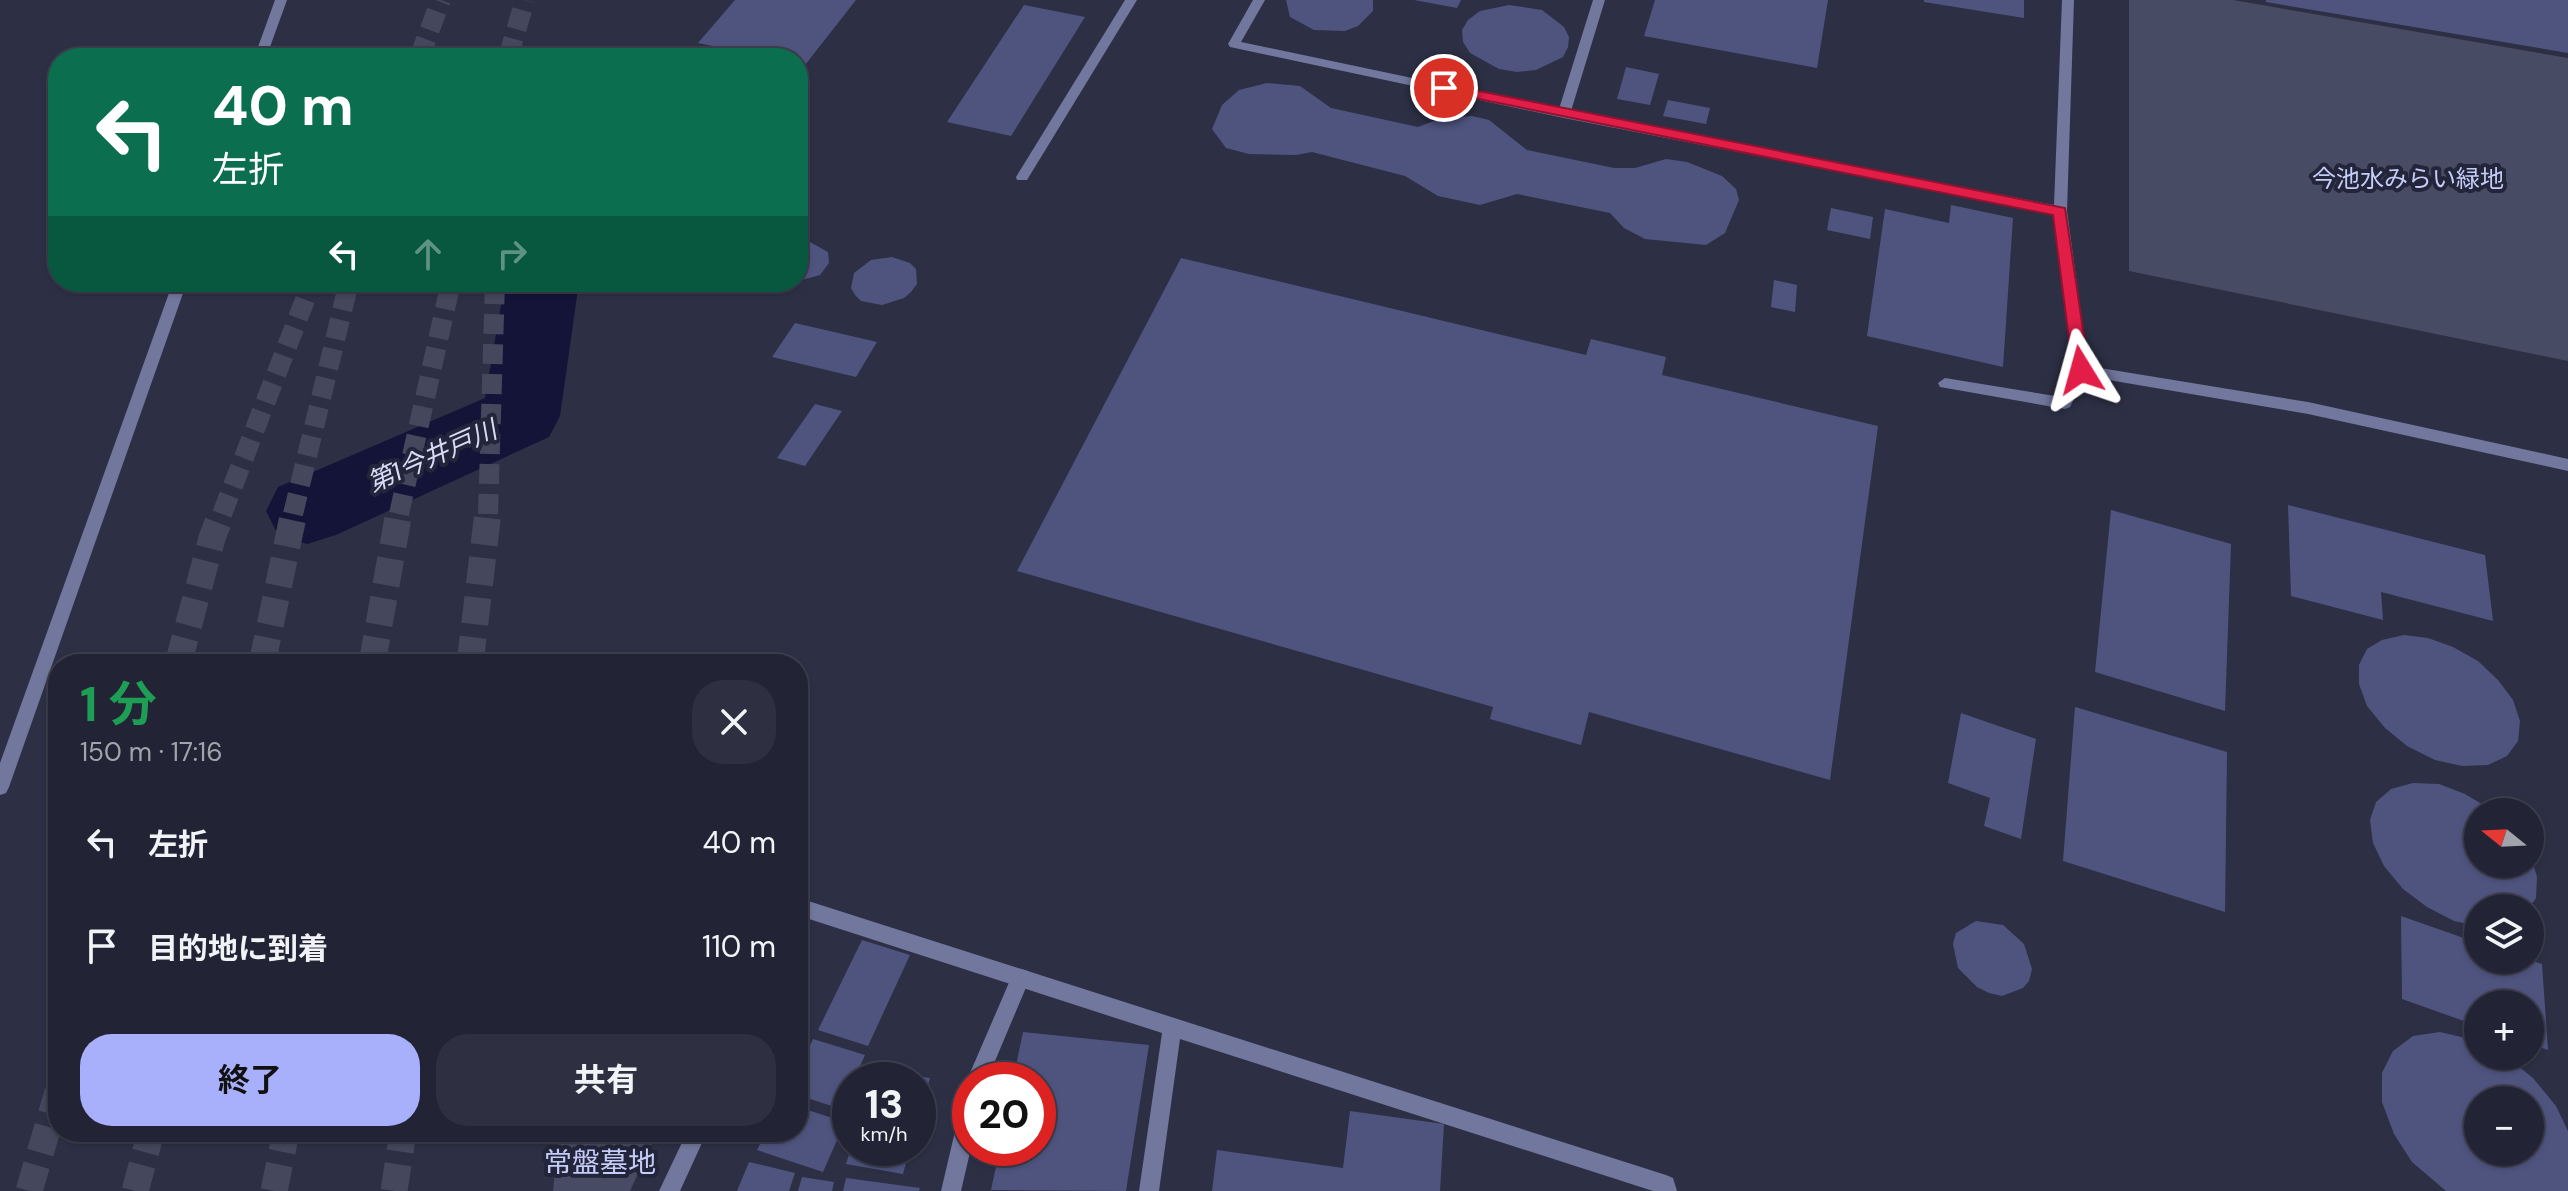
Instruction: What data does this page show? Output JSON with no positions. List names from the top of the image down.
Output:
{
  "water": ["第1今井戸川"],
  "parks": ["今池水みらい緑地", "常盤墓地"],
  "north": "left",
  "page": {
    "turn": ["40 m", "左折"],
    "heading": ["1 分", "150 m · 17:16"],
    "list": [
      {
        "name": "左折",
        "value": "40 m"
      },
      {
        "name": "目的地に到着",
        "value": "110 m"
      }
    ],
    "map_buttons": ["+", "−"],
    "buttons": ["終了", "共有"],
    "speed": "13 km/h",
    "limit": "20"
  }
}
